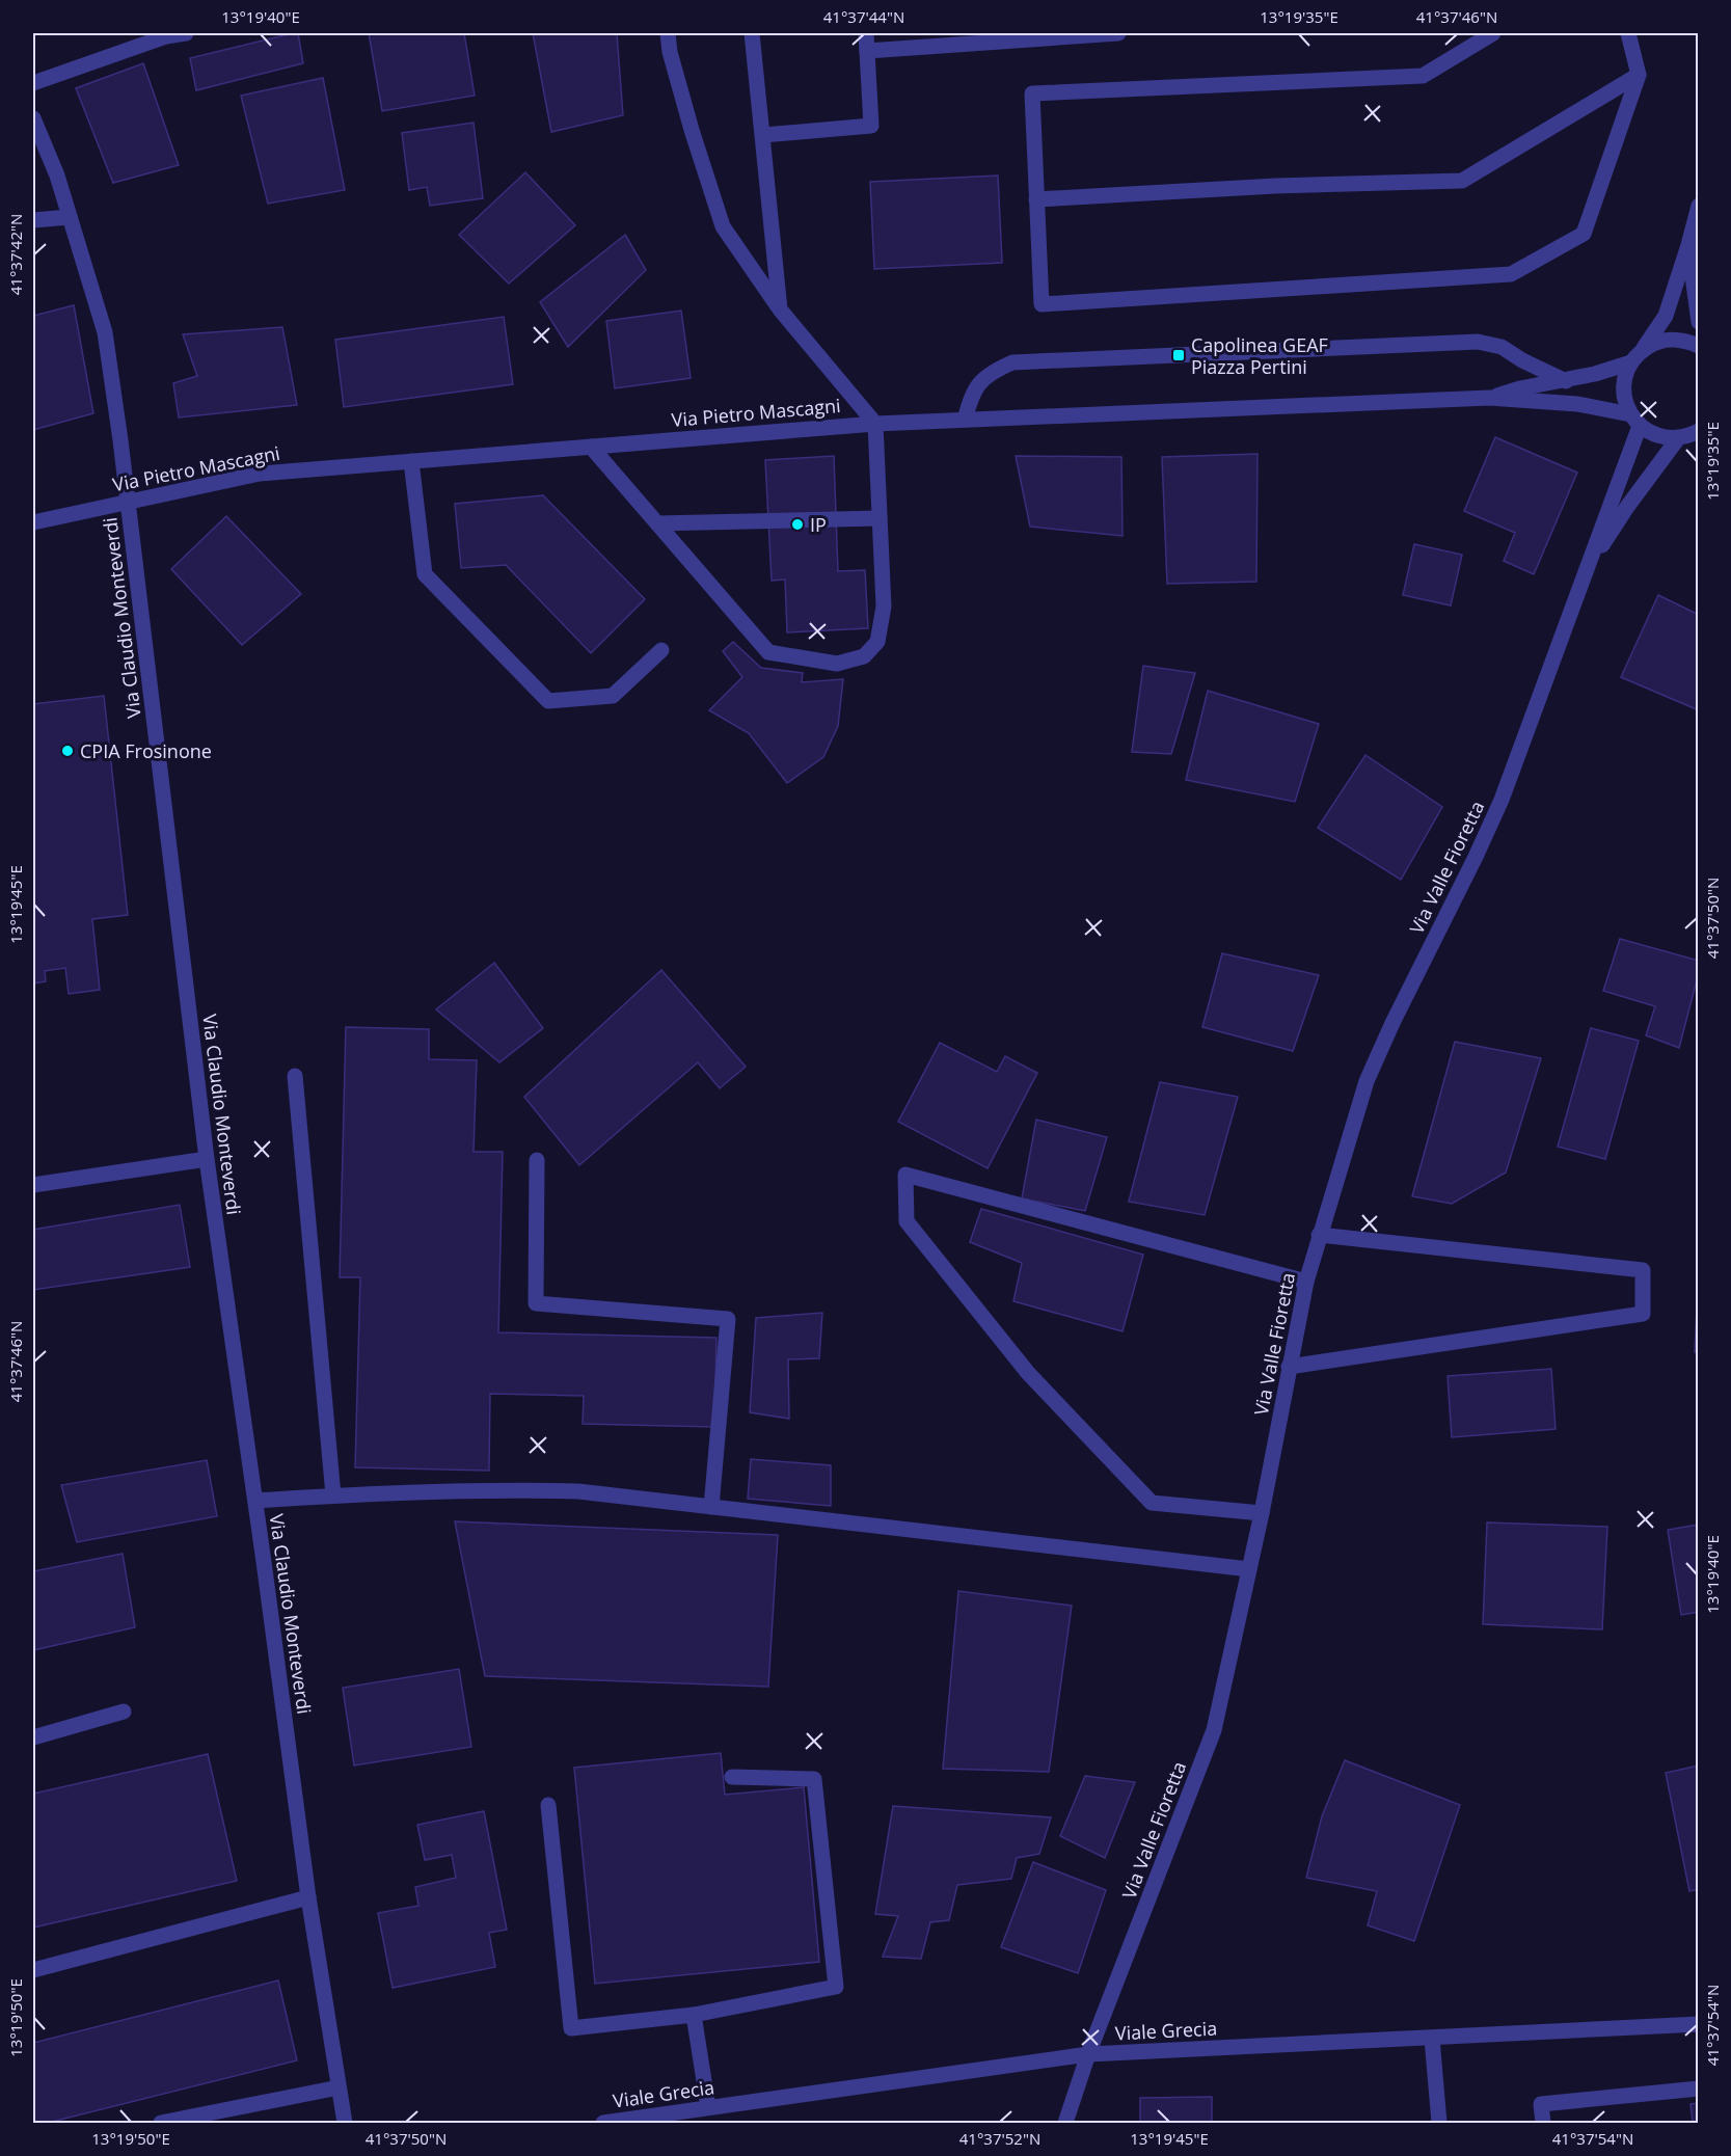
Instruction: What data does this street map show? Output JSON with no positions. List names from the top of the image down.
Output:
{
  "streets": {
    "street": [
      "Via Pietro Mascagni",
      "Via Claudio Monteverdi",
      "Via Valle Fioretta",
      "Viale Grecia"
    ]
  },
  "crossings": [
    ["Via Pietro Mascagni", "Via Claudio Monteverdi"],
    ["Via Pietro Mascagni", "Via Valle Fioretta"],
    ["Via Valle Fioretta", "Viale Grecia"]
  ],
  "places": {
    "transit": ["Capolinea GEAF Piazza Pertini"],
    "other": ["IP", "CPIA Frosinone"]
  },
  "coordinates": [
    "13°19'40\"E",
    "41°37'44\"N",
    "13°19'35\"E",
    "41°37'46\"N",
    "41°37'42\"N",
    "13°19'45\"E",
    "41°37'50\"N",
    "13°19'50\"E",
    "41°37'54\"N",
    "41°37'52\"N"
  ]
}
